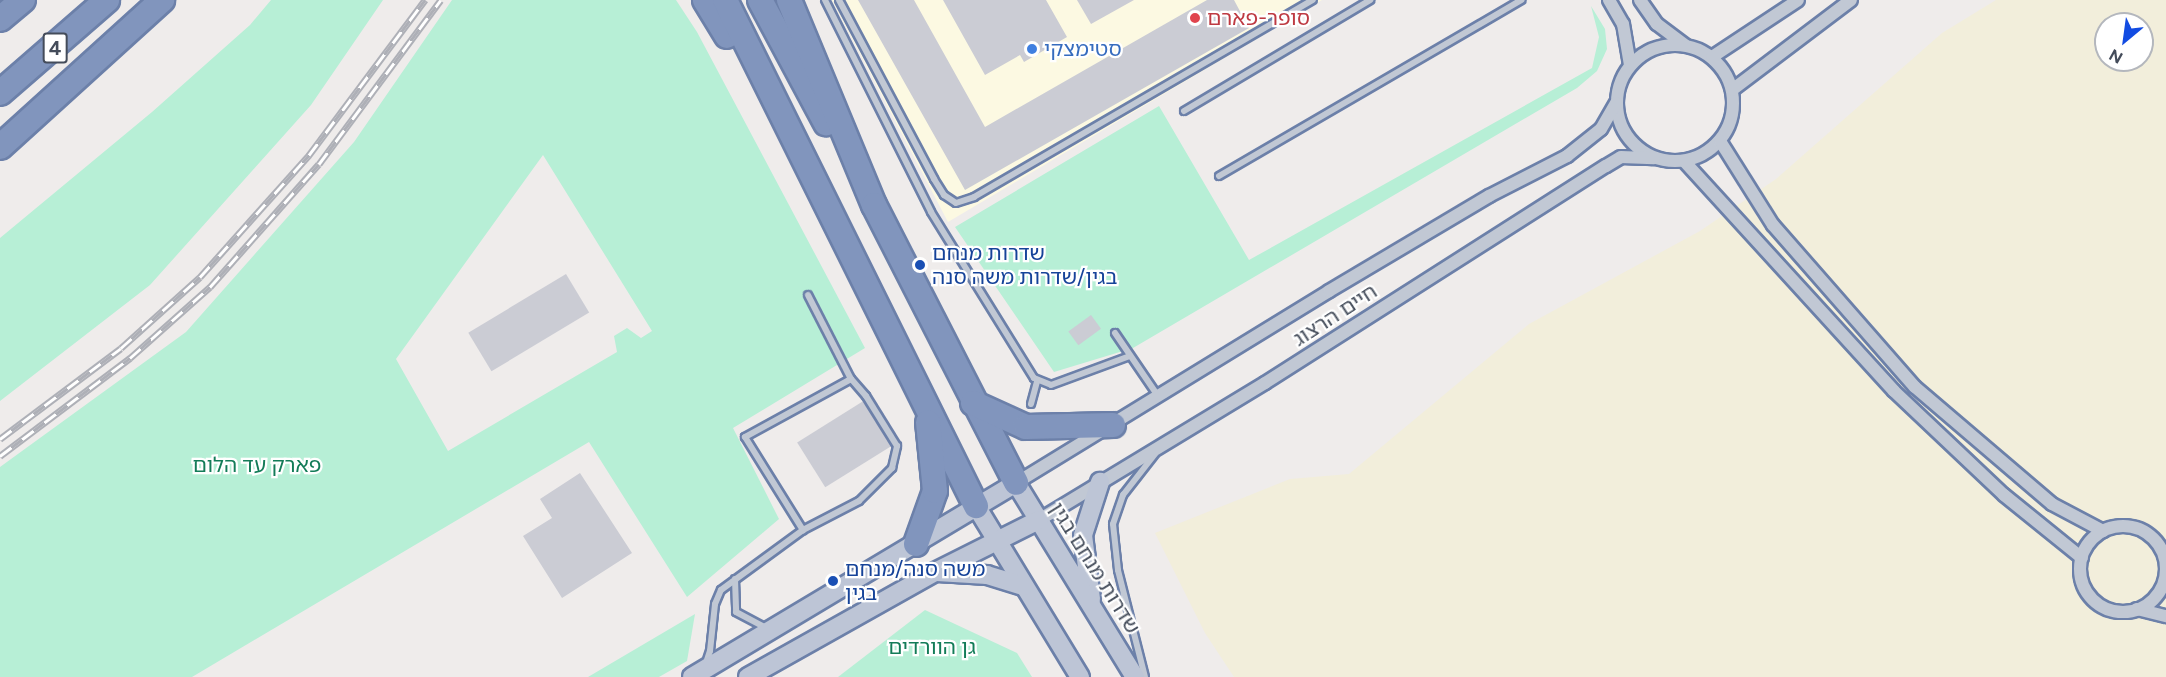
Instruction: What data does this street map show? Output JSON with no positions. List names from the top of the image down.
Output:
{
  "streets": {
    "highway": ["4"],
    "main road": ["שדרות מנחם בגין"],
    "street": ["חיים הרצוג"]
  },
  "crossings": [
    ["חיים הרצוג", "שדרות מנחם בגין"]
  ],
  "parks": ["פארק עד הלום", "גן הוורדים"],
  "places": [
    "סופר-פארם",
    "סטימצקי",
    "שדרות מנחם בגין/שדרות משה סנה",
    "משה סנה/מנחם בגין"
  ],
  "north": "bottom left"
}
